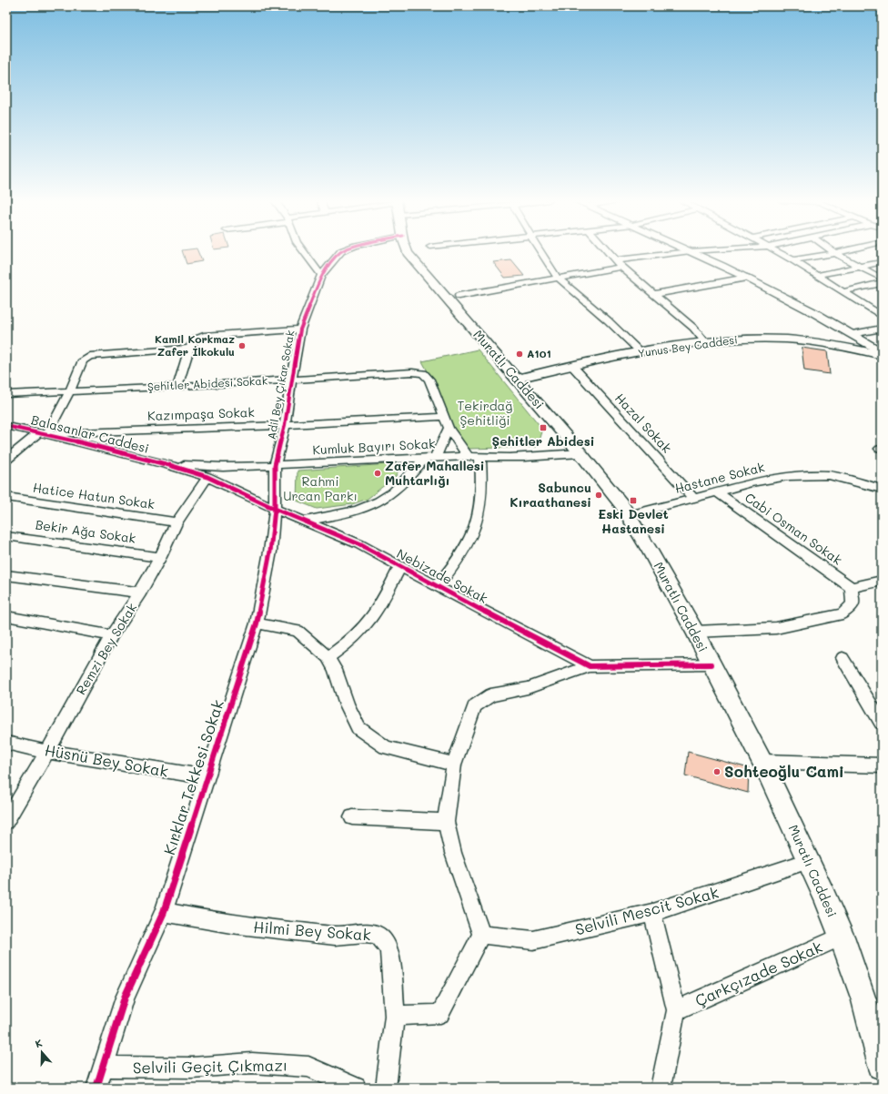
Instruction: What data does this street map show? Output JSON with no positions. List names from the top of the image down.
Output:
{
  "streets": {
    "main road": ["Muratlı Caddesi"],
    "street": [
      "Yunus Bey Caddesi",
      "Şehitler Abidesi Sokak",
      "Adil Bey Çıkar Sokak",
      "Kazımpaşa Sokak",
      "Hazal Sokak",
      "Balasanlar Caddesi",
      "Kumluk Bayırı Sokak",
      "Hastane Sokak",
      "Hatice Hatun Sokak",
      "Cabi Osman Sokak",
      "Bekir Ağa Sokak",
      "Nebizade Sokak",
      "Remzi Bey Sokak",
      "Hüsnü Bey Sokak",
      "Kırklar Tekkesi Sokak",
      "Selvili Mescit Sokak",
      "Hilmi Bey Sokak",
      "Çarkçızade Sokak",
      "Selvili Geçit Çıkmazı"
    ]
  },
  "crossings": [
    ["Yunus Bey Caddesi", "Muratlı Caddesi"],
    ["Yunus Bey Caddesi", "Hazal Sokak"],
    ["Muratlı Caddesi", "Kumluk Bayırı Sokak"],
    ["Muratlı Caddesi", "Hastane Sokak"],
    ["Muratlı Caddesi", "Nebizade Sokak"],
    ["Muratlı Caddesi", "Selvili Mescit Sokak"],
    ["Muratlı Caddesi", "Çarkçızade Sokak"],
    ["Şehitler Abidesi Sokak", "Adil Bey Çıkar Sokak"],
    ["Şehitler Abidesi Sokak", "Kazımpaşa Sokak"],
    ["Şehitler Abidesi Sokak", "Kumluk Bayırı Sokak"],
    ["Adil Bey Çıkar Sokak", "Kazımpaşa Sokak"],
    ["Adil Bey Çıkar Sokak", "Kumluk Bayırı Sokak"],
    ["Adil Bey Çıkar Sokak", "Kırklar Tekkesi Sokak"],
    ["Kazımpaşa Sokak", "Balasanlar Caddesi"],
    ["Hazal Sokak", "Hastane Sokak"],
    ["Balasanlar Caddesi", "Kumluk Bayırı Sokak"],
    ["Balasanlar Caddesi", "Nebizade Sokak"],
    ["Kumluk Bayırı Sokak", "Nebizade Sokak"],
    ["Kumluk Bayırı Sokak", "Kırklar Tekkesi Sokak"],
    ["Hastane Sokak", "Cabi Osman Sokak"],
    ["Hatice Hatun Sokak", "Remzi Bey Sokak"],
    ["Bekir Ağa Sokak", "Remzi Bey Sokak"],
    ["Nebizade Sokak", "Remzi Bey Sokak"],
    ["Nebizade Sokak", "Kırklar Tekkesi Sokak"],
    ["Remzi Bey Sokak", "Hüsnü Bey Sokak"],
    ["Hüsnü Bey Sokak", "Kırklar Tekkesi Sokak"],
    ["Kırklar Tekkesi Sokak", "Hilmi Bey Sokak"],
    ["Kırklar Tekkesi Sokak", "Selvili Geçit Çıkmazı"]
  ],
  "parks": ["Tekirdağ Şehitliği", "Rahmi Urcan Parkı"],
  "places": {
    "other": [
      "Kamil Korkmaz Zafer İlkokulu",
      "A101",
      "Zafer Mahallesi Muhtarlığı",
      "Sabuncu Kıraathanesi",
      "Sohteoğlu Cami"
    ],
    "transit": ["Şehitler Abidesi", "Eski Devlet Hastanesi"]
  },
  "north": "top"
}
